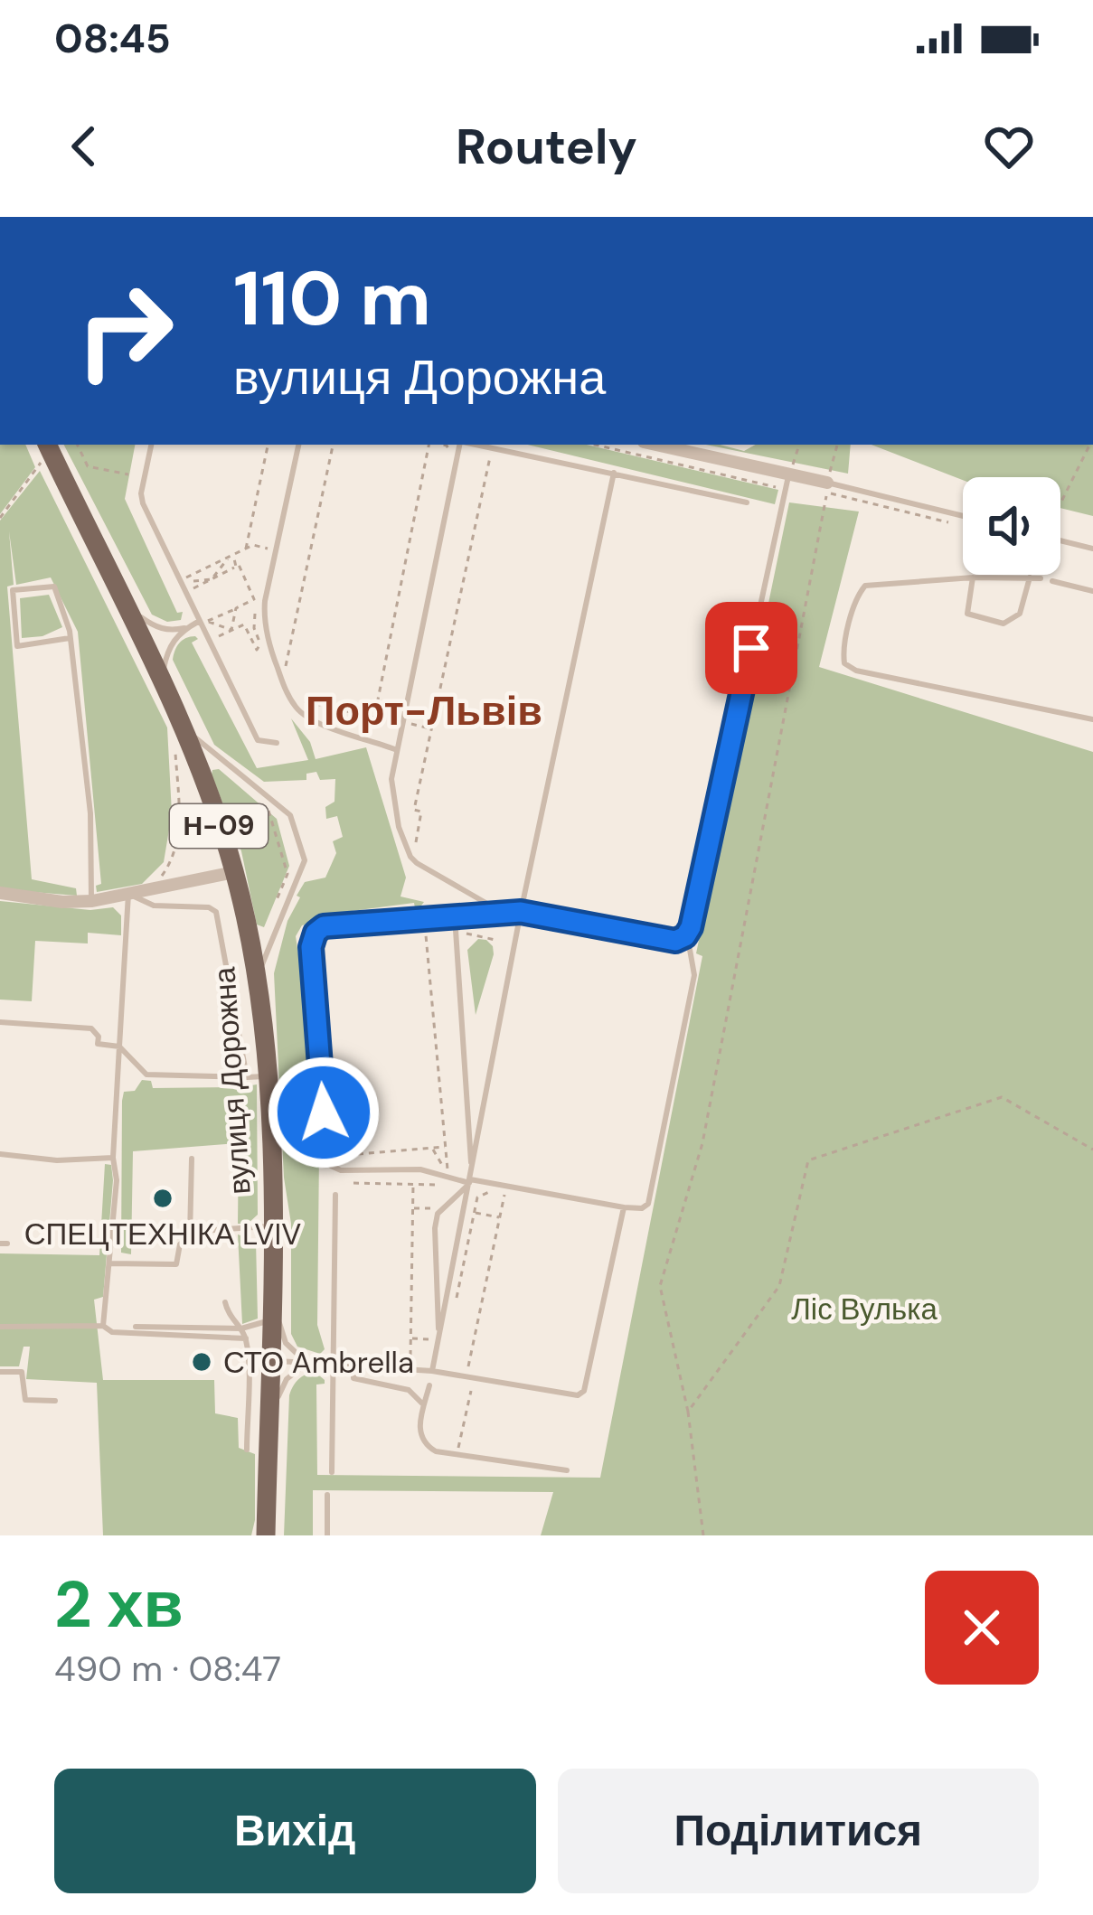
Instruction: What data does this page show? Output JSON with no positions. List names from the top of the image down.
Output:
{
  "streets": {
    "main road": ["Н-09", "вулиця Дорожна"]
  },
  "districts": ["Порт-Львів"],
  "parks": ["Ліс Вулька"],
  "places": ["СПЕЦТЕХНІКА LVIV", "СТО Ambrella"],
  "page": {
    "status": "08:45",
    "header": "Routely",
    "turn": ["110 m", "вулиця Дорожна"],
    "heading": ["2 хв", "490 m · 08:47"],
    "buttons": ["Вихід", "Поділитися"]
  }
}
